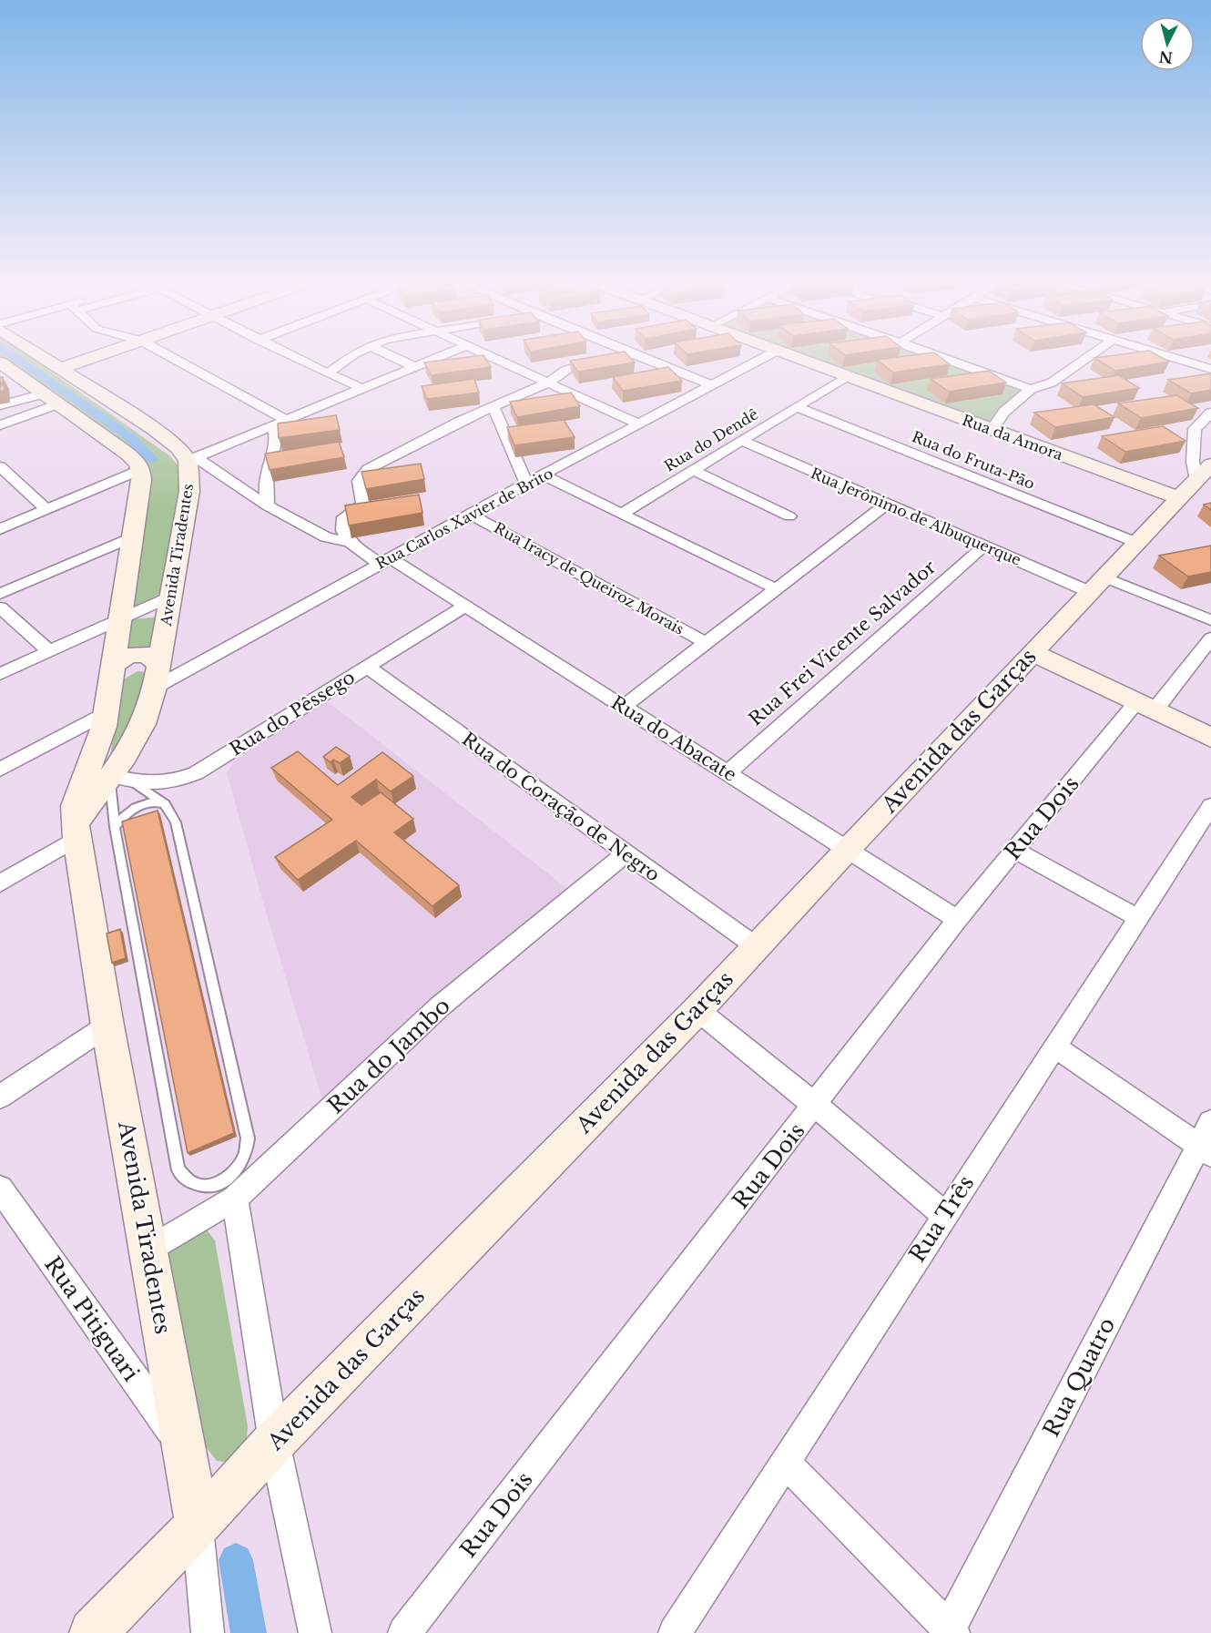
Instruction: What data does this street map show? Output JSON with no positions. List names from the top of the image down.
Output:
{
  "streets": {
    "street": [
      "Rua da Amora",
      "Rua do Dendê",
      "Rua do Fruta-Pão",
      "Rua Jerônimo de Albuquerque",
      "Rua Carlos Xavier de Brito",
      "Avenida Tiradentes",
      "Rua Iracy de Queiroz Morais",
      "Rua Frei Vicente Salvador",
      "Rua do Pêssego",
      "Avenida das Garças",
      "Rua do Abacate",
      "Rua do Coração de Negro",
      "Rua Dois",
      "Rua do Jambo",
      "Rua Três",
      "Rua Pitiguari",
      "Rua Quatro"
    ]
  },
  "crossings": [
    ["Rua da Amora", "Rua do Dendê"],
    ["Rua da Amora", "Avenida das Garças"],
    ["Rua do Dendê", "Rua do Fruta-Pão"],
    ["Rua do Dendê", "Rua Jerônimo de Albuquerque"],
    ["Rua do Fruta-Pão", "Avenida das Garças"],
    ["Rua Jerônimo de Albuquerque", "Rua Frei Vicente Salvador"],
    ["Rua Jerônimo de Albuquerque", "Avenida das Garças"],
    ["Rua Carlos Xavier de Brito", "Avenida Tiradentes"],
    ["Rua Carlos Xavier de Brito", "Rua Iracy de Queiroz Morais"],
    ["Rua Carlos Xavier de Brito", "Rua do Abacate"],
    ["Avenida Tiradentes", "Rua do Pêssego"],
    ["Avenida Tiradentes", "Avenida das Garças"],
    ["Avenida Tiradentes", "Rua do Jambo"],
    ["Avenida Tiradentes", "Rua Pitiguari"],
    ["Rua Frei Vicente Salvador", "Rua do Abacate"],
    ["Rua do Pêssego", "Rua do Abacate"],
    ["Rua do Pêssego", "Rua do Coração de Negro"],
    ["Avenida das Garças", "Rua do Abacate"],
    ["Avenida das Garças", "Rua do Coração de Negro"],
    ["Rua do Abacate", "Rua Dois"],
    ["Rua do Coração de Negro", "Rua do Jambo"]
  ],
  "north": "bottom"
}
